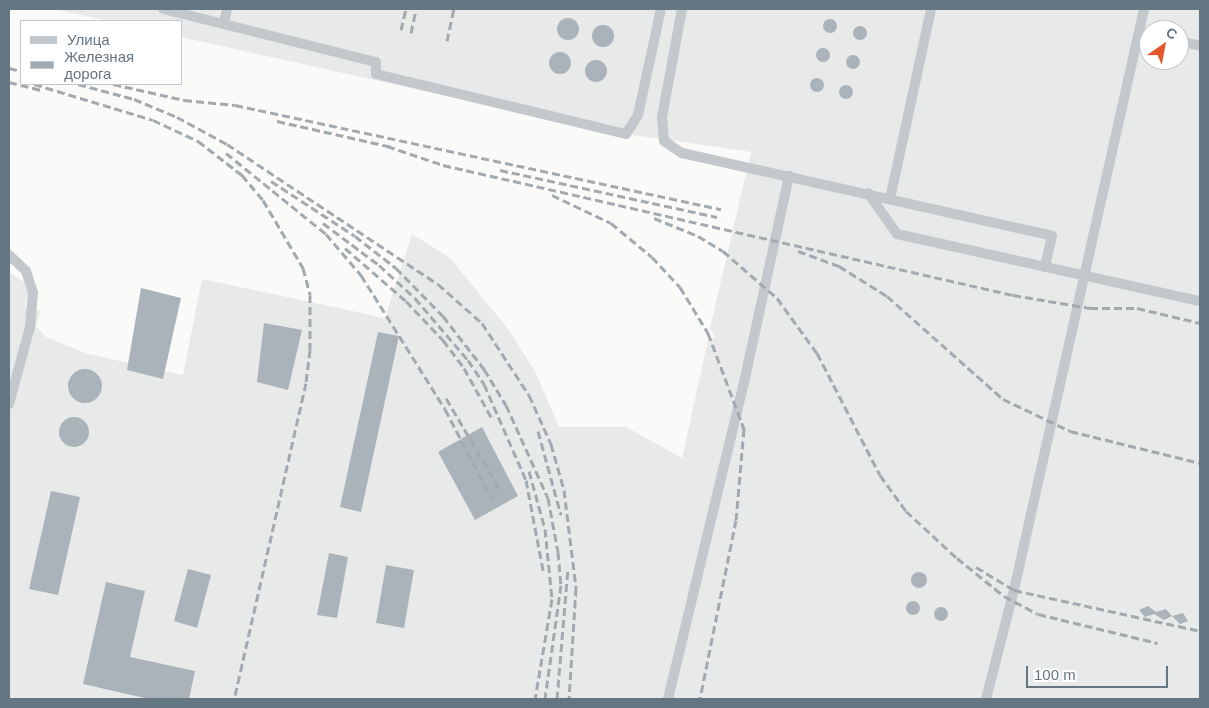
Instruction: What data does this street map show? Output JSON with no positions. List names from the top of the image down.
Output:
{
  "legend": ["Улица", "Железная дорога"],
  "scale_bar": "100 m",
  "north": "top right"
}
